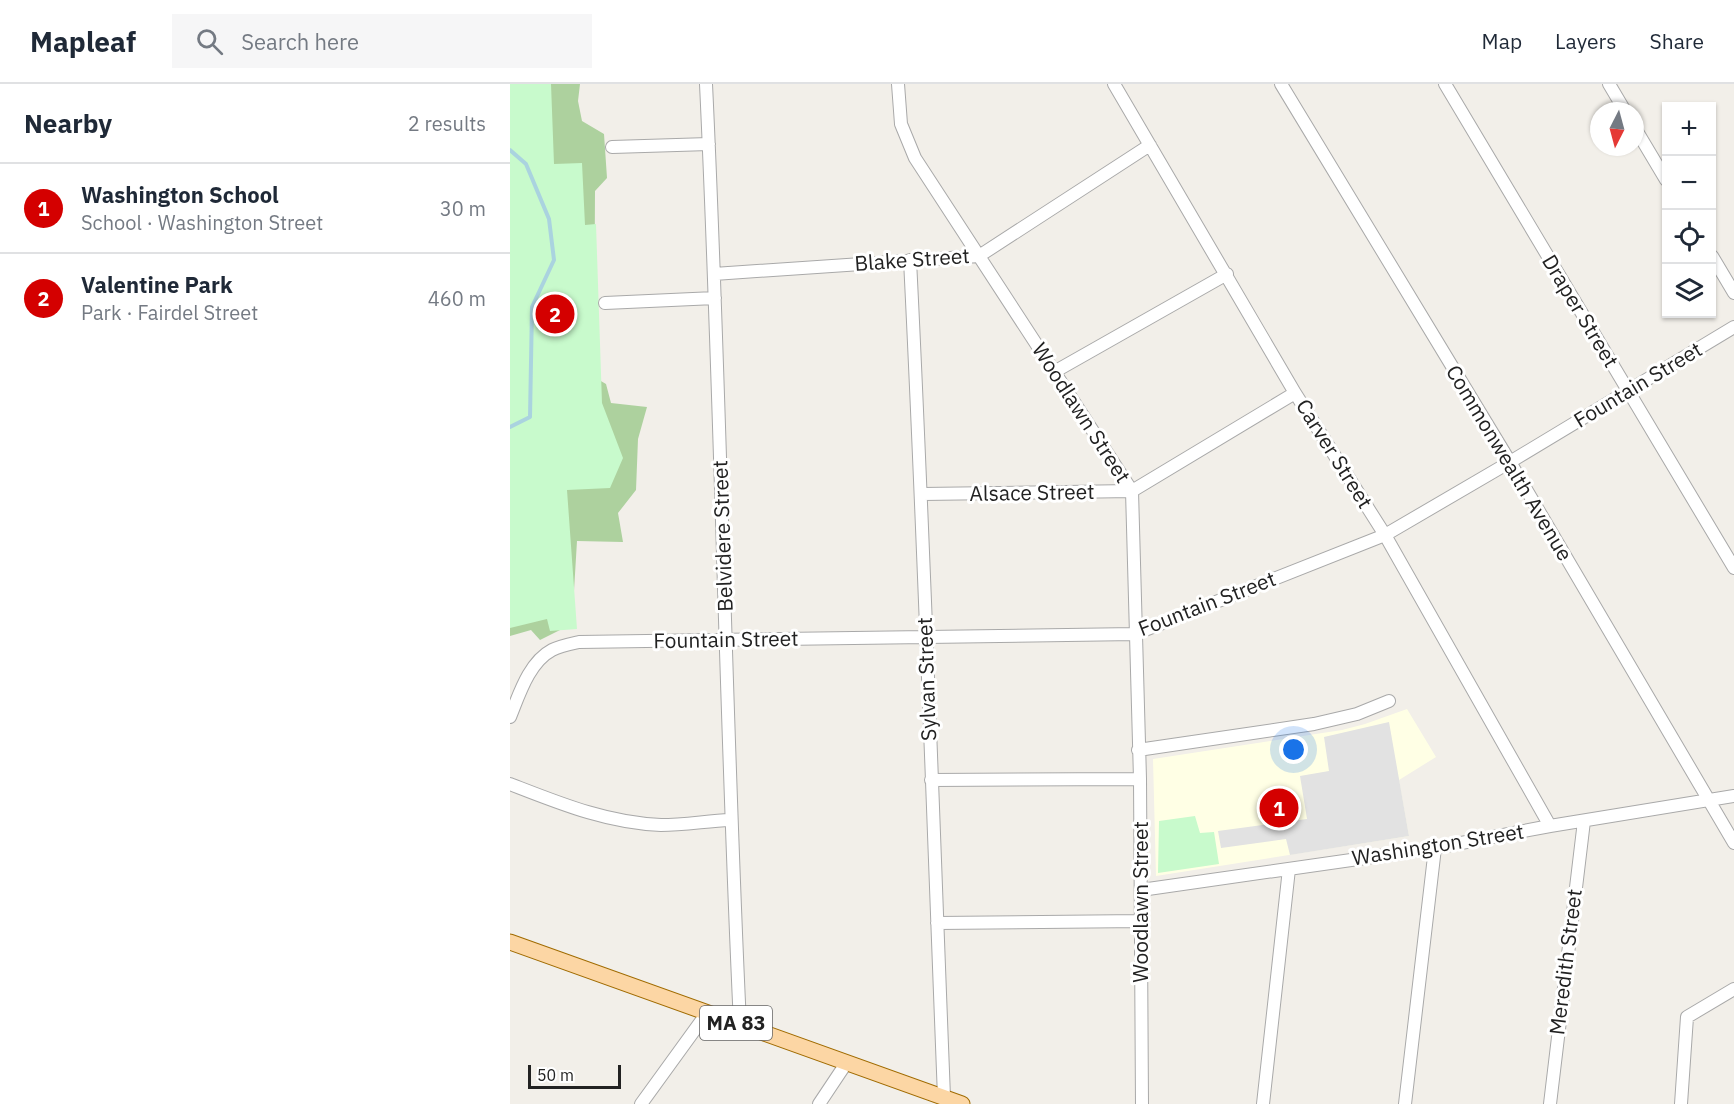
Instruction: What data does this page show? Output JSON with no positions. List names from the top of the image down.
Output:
{
  "streets": {
    "main road": ["MA 83"],
    "street": [
      "Blake Street",
      "Draper Street",
      "Fountain Street",
      "Woodlawn Street",
      "Carver Street",
      "Commonwealth Avenue",
      "Alsace Street",
      "Belvidere Street",
      "Sylvan Street",
      "Washington Street",
      "Meredith Street"
    ]
  },
  "crossings": [
    ["Blake Street", "Woodlawn Street"],
    ["Blake Street", "Carver Street"],
    ["Blake Street", "Belvidere Street"],
    ["Blake Street", "Sylvan Street"],
    ["Draper Street", "Fountain Street"],
    ["Fountain Street", "Woodlawn Street"],
    ["Fountain Street", "Carver Street"],
    ["Fountain Street", "Commonwealth Avenue"],
    ["Fountain Street", "Belvidere Street"],
    ["Fountain Street", "Sylvan Street"],
    ["Woodlawn Street", "Alsace Street"],
    ["Woodlawn Street", "Washington Street"],
    ["Carver Street", "Washington Street"],
    ["Commonwealth Avenue", "Washington Street"],
    ["Alsace Street", "Sylvan Street"],
    ["Belvidere Street", "MA 83"],
    ["Sylvan Street", "MA 83"],
    ["Washington Street", "Meredith Street"]
  ],
  "scale_bar": "50 m",
  "north": "bottom",
  "page": {
    "header": "Mapleaf",
    "search": "Search here",
    "nav": ["Map", "Layers", "Share"],
    "heading": ["Nearby", "2 results"],
    "map_buttons": ["+", "−"],
    "list": [
      {
        "mark": "1",
        "name": "Washington School",
        "note": "School · Washington Street",
        "value": "30 m"
      },
      {
        "mark": "2",
        "name": "Valentine Park",
        "note": "Park · Fairdel Street",
        "value": "460 m"
      }
    ],
    "pins": ["2", "1"],
    "scale": "50 m"
  }
}
